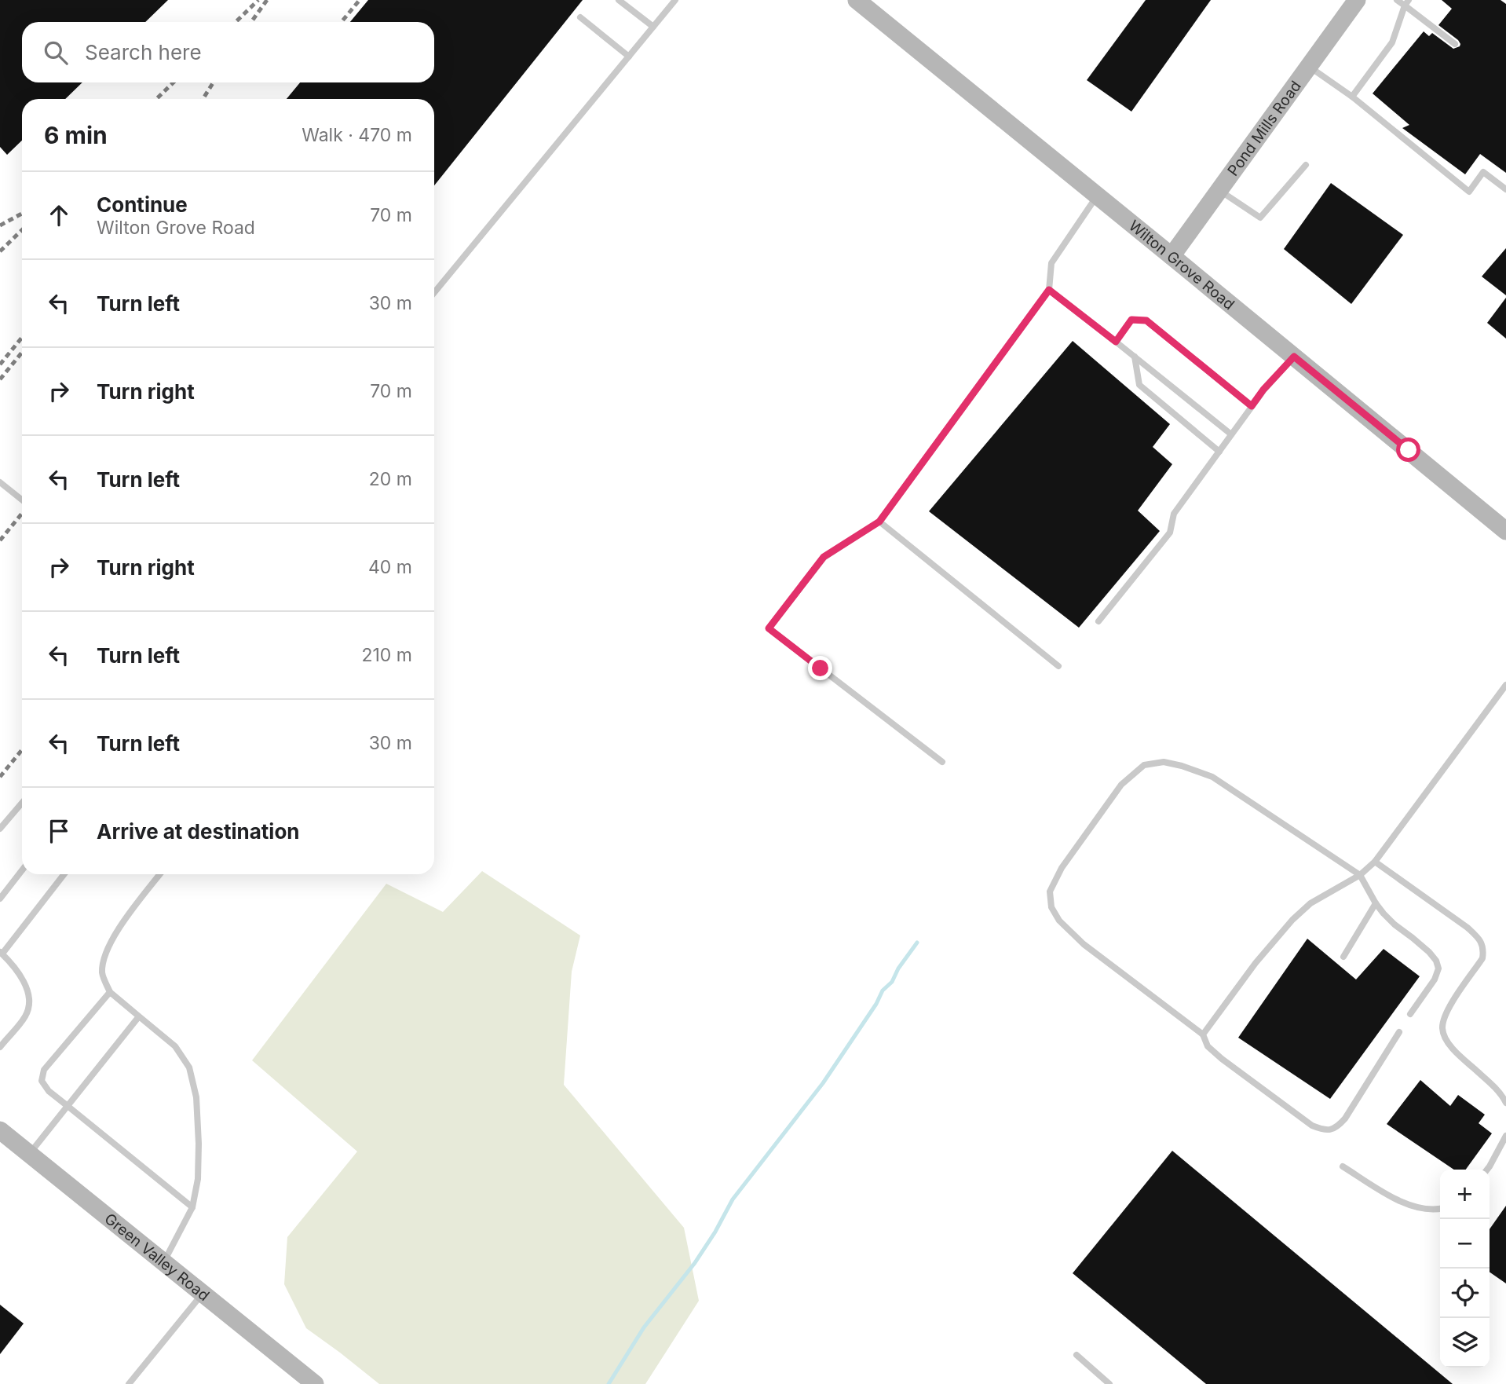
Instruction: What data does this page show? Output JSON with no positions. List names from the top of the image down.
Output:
{
  "streets": {
    "main road": ["Pond Mills Road", "Wilton Grove Road", "Green Valley Road"]
  },
  "crossings": [
    ["Pond Mills Road", "Wilton Grove Road"]
  ],
  "page": {
    "search": "Search here",
    "heading": ["6 min", "Walk · 470 m"],
    "list": [
      ["Continue", "Wilton Grove Road", "70 m"],
      ["Turn left", "30 m"],
      ["Turn right", "70 m"],
      ["Turn left", "20 m"],
      ["Turn right", "40 m"],
      ["Turn left", "210 m"],
      ["Turn left", "30 m"],
      "Arrive at destination"
    ],
    "map_buttons": ["+", "−"]
  }
}
